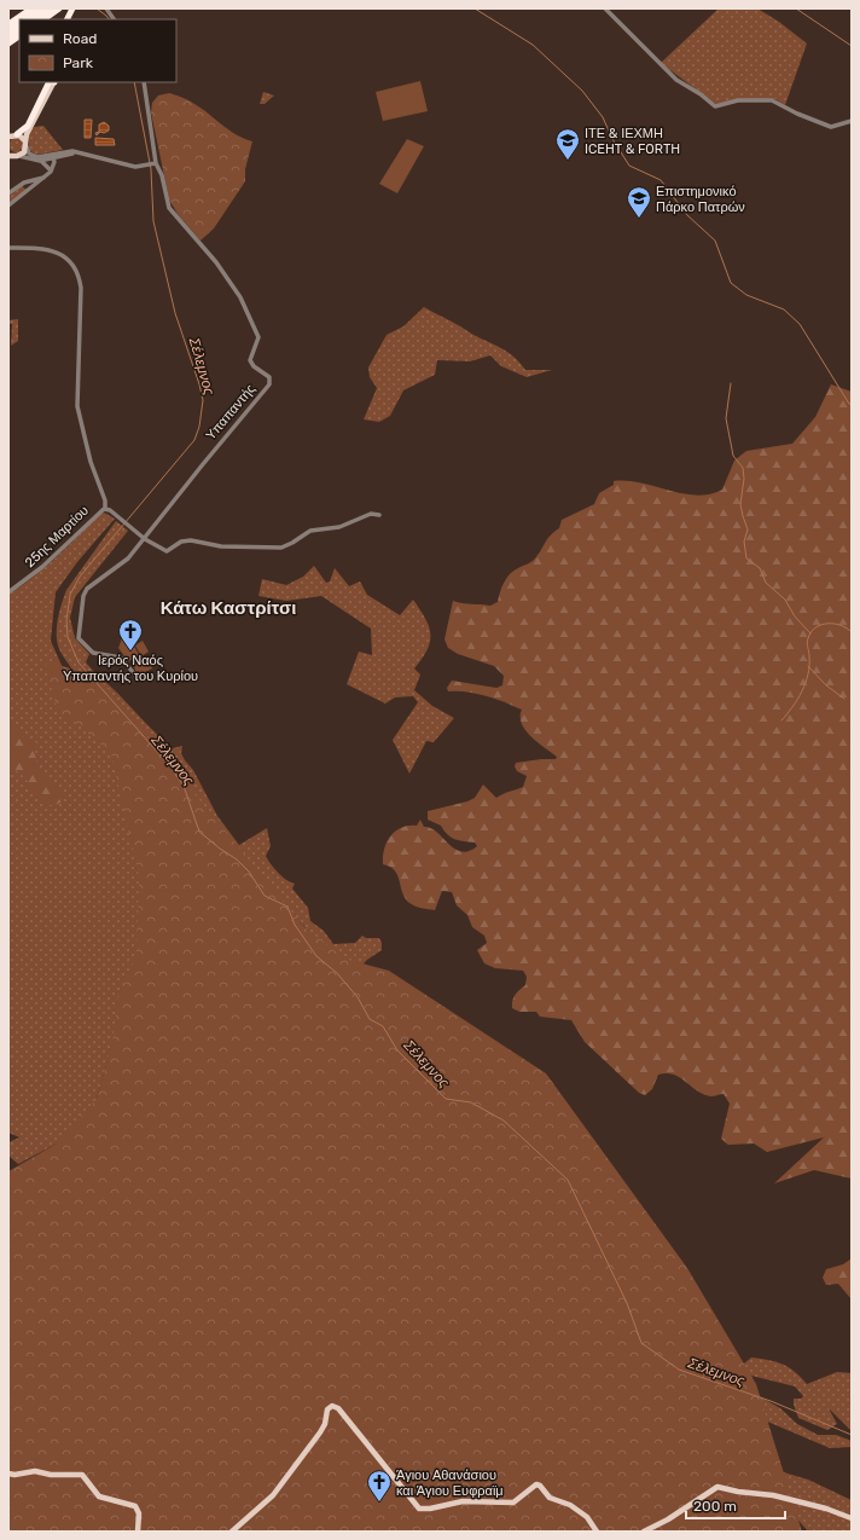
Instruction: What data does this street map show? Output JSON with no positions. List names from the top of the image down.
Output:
{
  "streets": {
    "street": ["Υπαπαντής", "25ης Μαρτίου"]
  },
  "crossings": [
    ["Υπαπαντής", "25ης Μαρτίου"]
  ],
  "districts": ["Κάτω Καστρίτσι"],
  "water": ["Σέλεμνος"],
  "places": {
    "school or university": ["ΙΤΕ & ΙΕΧΜΗ ICEHT & FORTH", "Επιστημονικό Πάρκο Πατρών"],
    "church": ["Ιερός Ναός Υπαπαντής του Κυρίου", "Άγιου Αθανάσιου και Άγιου Ευφραϊμ"]
  },
  "legend": ["Road", "Park"],
  "scale_bar": "200 m"
}
